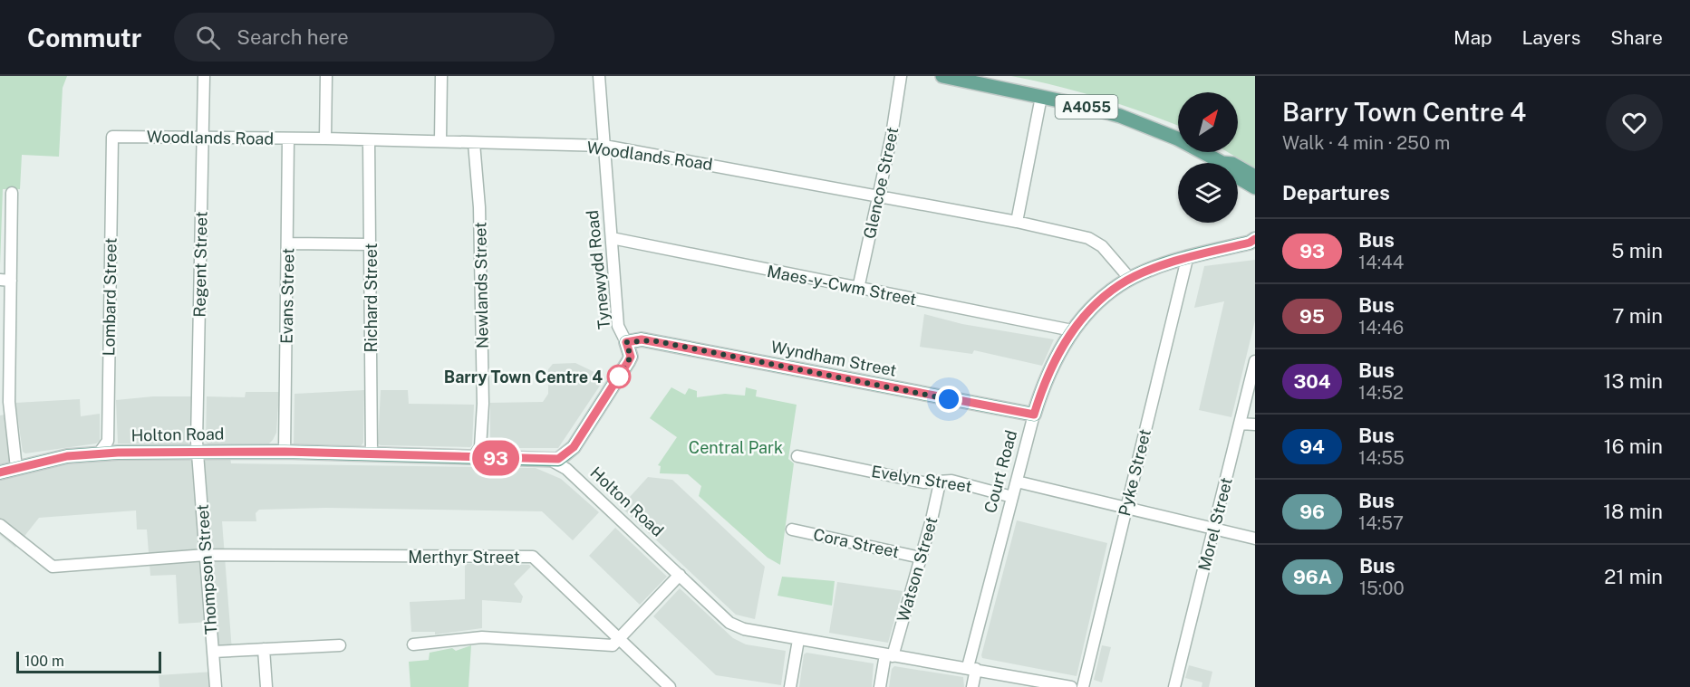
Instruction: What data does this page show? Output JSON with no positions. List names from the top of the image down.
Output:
{
  "streets": {
    "main road": [
      "A4055",
      "Tynewydd Road",
      "Wyndham Street",
      "Holton Road",
      "Court Road"
    ],
    "street": [
      "Woodlands Road",
      "Glencoe Street",
      "Regent Street",
      "Newlands Street",
      "Maes-y-Cwm Street",
      "Evans Street",
      "Lombard Street",
      "Richard Street",
      "Pyke Street",
      "Evelyn Street",
      "Morel Street",
      "Cora Street",
      "Merthyr Street",
      "Thompson Street",
      "Watson Street"
    ]
  },
  "crossings": [
    ["Woodlands Road", "Glencoe Street"],
    ["Woodlands Road", "Regent Street"],
    ["Woodlands Road", "Tynewydd Road"],
    ["Woodlands Road", "Newlands Street"],
    ["Woodlands Road", "Evans Street"],
    ["Woodlands Road", "Lombard Street"],
    ["Woodlands Road", "Richard Street"],
    ["Woodlands Road", "Court Road"],
    ["Glencoe Street", "Maes-y-Cwm Street"],
    ["Regent Street", "Holton Road"],
    ["Regent Street", "Thompson Street"],
    ["Tynewydd Road", "Maes-y-Cwm Street"],
    ["Tynewydd Road", "Wyndham Street"],
    ["Tynewydd Road", "Holton Road"],
    ["Newlands Street", "Holton Road"],
    ["Maes-y-Cwm Street", "Court Road"],
    ["Evans Street", "Holton Road"],
    ["Lombard Street", "Holton Road"],
    ["Richard Street", "Holton Road"],
    ["Wyndham Street", "Court Road"],
    ["Holton Road", "Court Road"],
    ["Holton Road", "Thompson Street"],
    ["Holton Road", "Watson Street"],
    ["Court Road", "Pyke Street"],
    ["Court Road", "Evelyn Street"],
    ["Evelyn Street", "Watson Street"],
    ["Cora Street", "Watson Street"],
    ["Merthyr Street", "Thompson Street"]
  ],
  "parks": ["Central Park"],
  "places": ["Barry Town Centre 4"],
  "lines": ["bus line 93"],
  "scale_bar": "100 m",
  "north": "top right",
  "page": {
    "header": "Commutr",
    "search": "Search here",
    "nav": ["Map", "Layers", "Share"],
    "on_map": "93",
    "heading": [
      ["Barry Town Centre 4", "Walk · 4 min · 250 m"],
      "Departures"
    ],
    "list": [
      {
        "mark": "93",
        "name": "Bus",
        "note": "14:44",
        "value": "5 min"
      },
      {
        "mark": "95",
        "name": "Bus",
        "note": "14:46",
        "value": "7 min"
      },
      {
        "mark": "304",
        "name": "Bus",
        "note": "14:52",
        "value": "13 min"
      },
      {
        "mark": "94",
        "name": "Bus",
        "note": "14:55",
        "value": "16 min"
      },
      {
        "mark": "96",
        "name": "Bus",
        "note": "14:57",
        "value": "18 min"
      },
      {
        "mark": "96A",
        "name": "Bus",
        "note": "15:00",
        "value": "21 min"
      }
    ],
    "scale": "100 m"
  }
}
